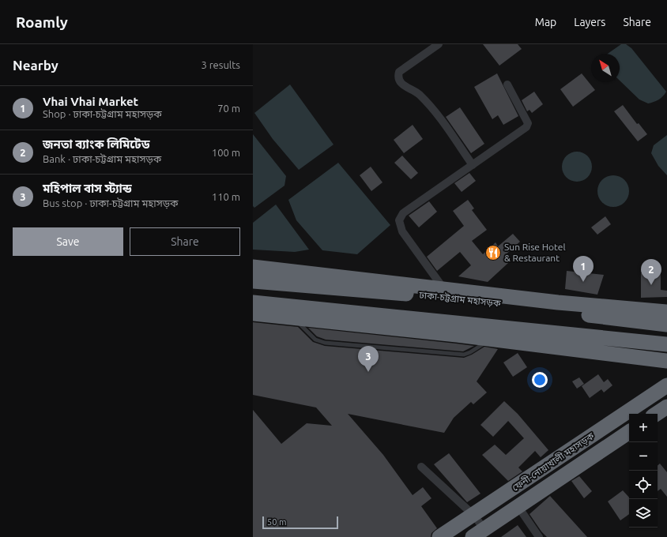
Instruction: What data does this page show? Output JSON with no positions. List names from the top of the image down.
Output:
{
  "streets": {
    "highway": ["ঢাকা-চট্টগ্রাম মহাসড়ক", "ফেনী-নোয়াখালী মহাসড়ক"]
  },
  "places": {
    "restaurant": ["Sun Rise Hotel & Restaurant"]
  },
  "scale_bar": "50 m",
  "north": "top left",
  "page": {
    "header": "Roamly",
    "nav": ["Map", "Layers", "Share"],
    "heading": ["Nearby", "3 results"],
    "list": [
      {
        "mark": "1",
        "name": "Vhai Vhai Market",
        "note": "Shop · ঢাকা-চট্টগ্রাম মহাসড়ক",
        "value": "70 m"
      },
      {
        "mark": "2",
        "name": "জনতা ব্যাংক লিমিটেড",
        "note": "Bank · ঢাকা-চট্টগ্রাম মহাসড়ক",
        "value": "100 m"
      },
      {
        "mark": "3",
        "name": "মহিপাল বাস স্ট্যান্ড",
        "note": "Bus stop · ঢাকা-চট্টগ্রাম মহাসড়ক",
        "value": "110 m"
      }
    ],
    "buttons": ["Save", "Share"],
    "pins": ["1", "2", "3"],
    "map_buttons": ["+", "−"],
    "scale": "50 m"
  }
}
